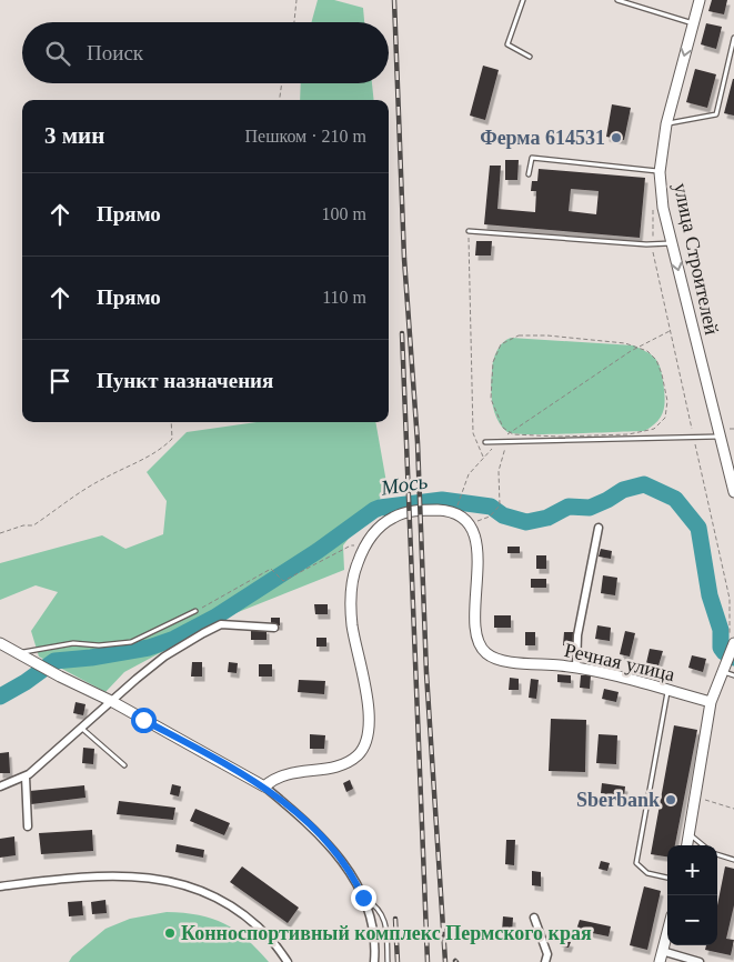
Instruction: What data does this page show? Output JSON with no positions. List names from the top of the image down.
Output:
{
  "streets": {
    "street": ["улица Строителей", "Речная улица"]
  },
  "one_way": ["улица Строителей"],
  "water": ["Мось"],
  "places": ["Ферма 614531", "Sberbank", "Конноспортивный комплекс Пермского края"],
  "page": {
    "search": "Поиск",
    "heading": ["3 мин", "Пешком · 210 m"],
    "list": [
      ["Прямо", "100 m"],
      ["Прямо", "110 m"],
      "Пункт назначения"
    ],
    "map_buttons": ["+", "−"]
  }
}
